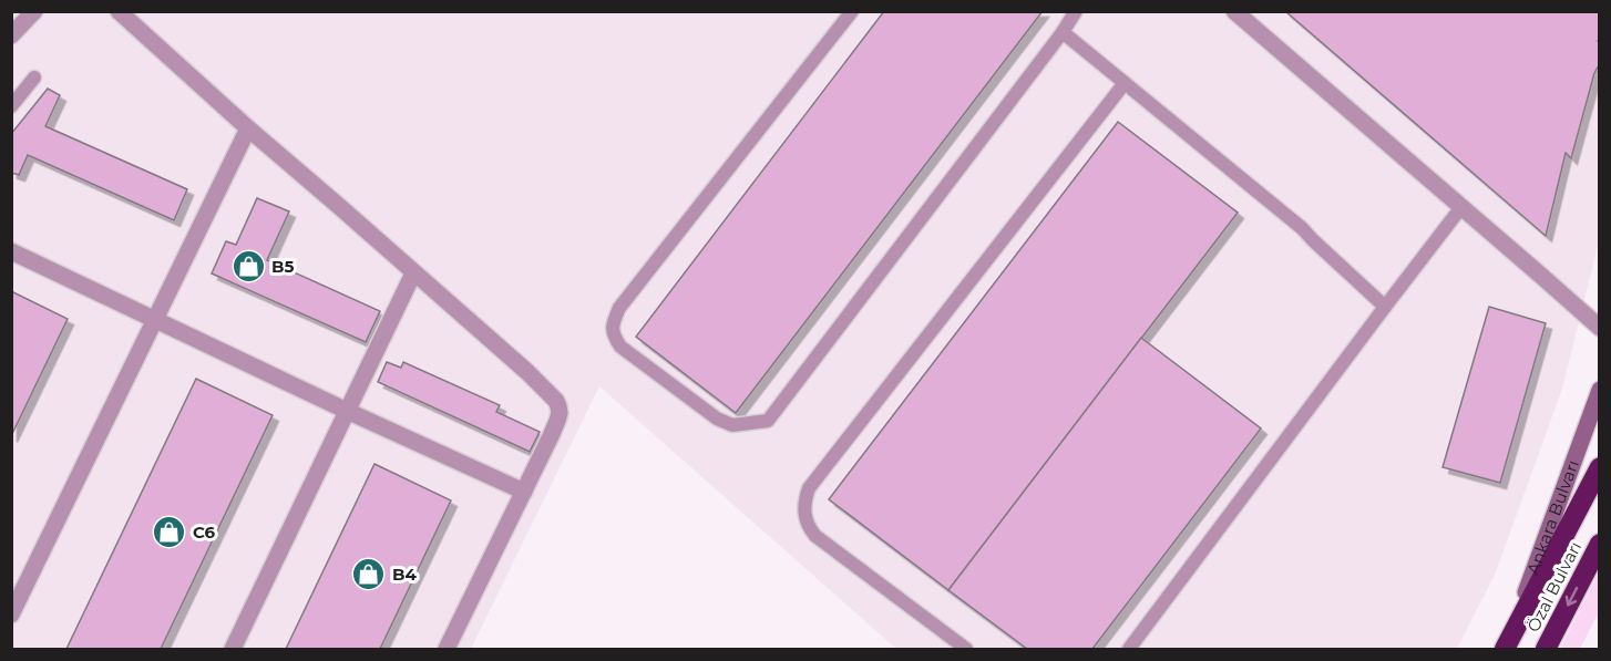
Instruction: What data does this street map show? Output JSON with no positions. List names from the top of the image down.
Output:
{
  "streets": {
    "highway": ["Özal Bulvarı"],
    "main road": ["Ankara Bulvarı"]
  },
  "places": {
    "shop": ["B5", "C6", "B4"]
  }
}
